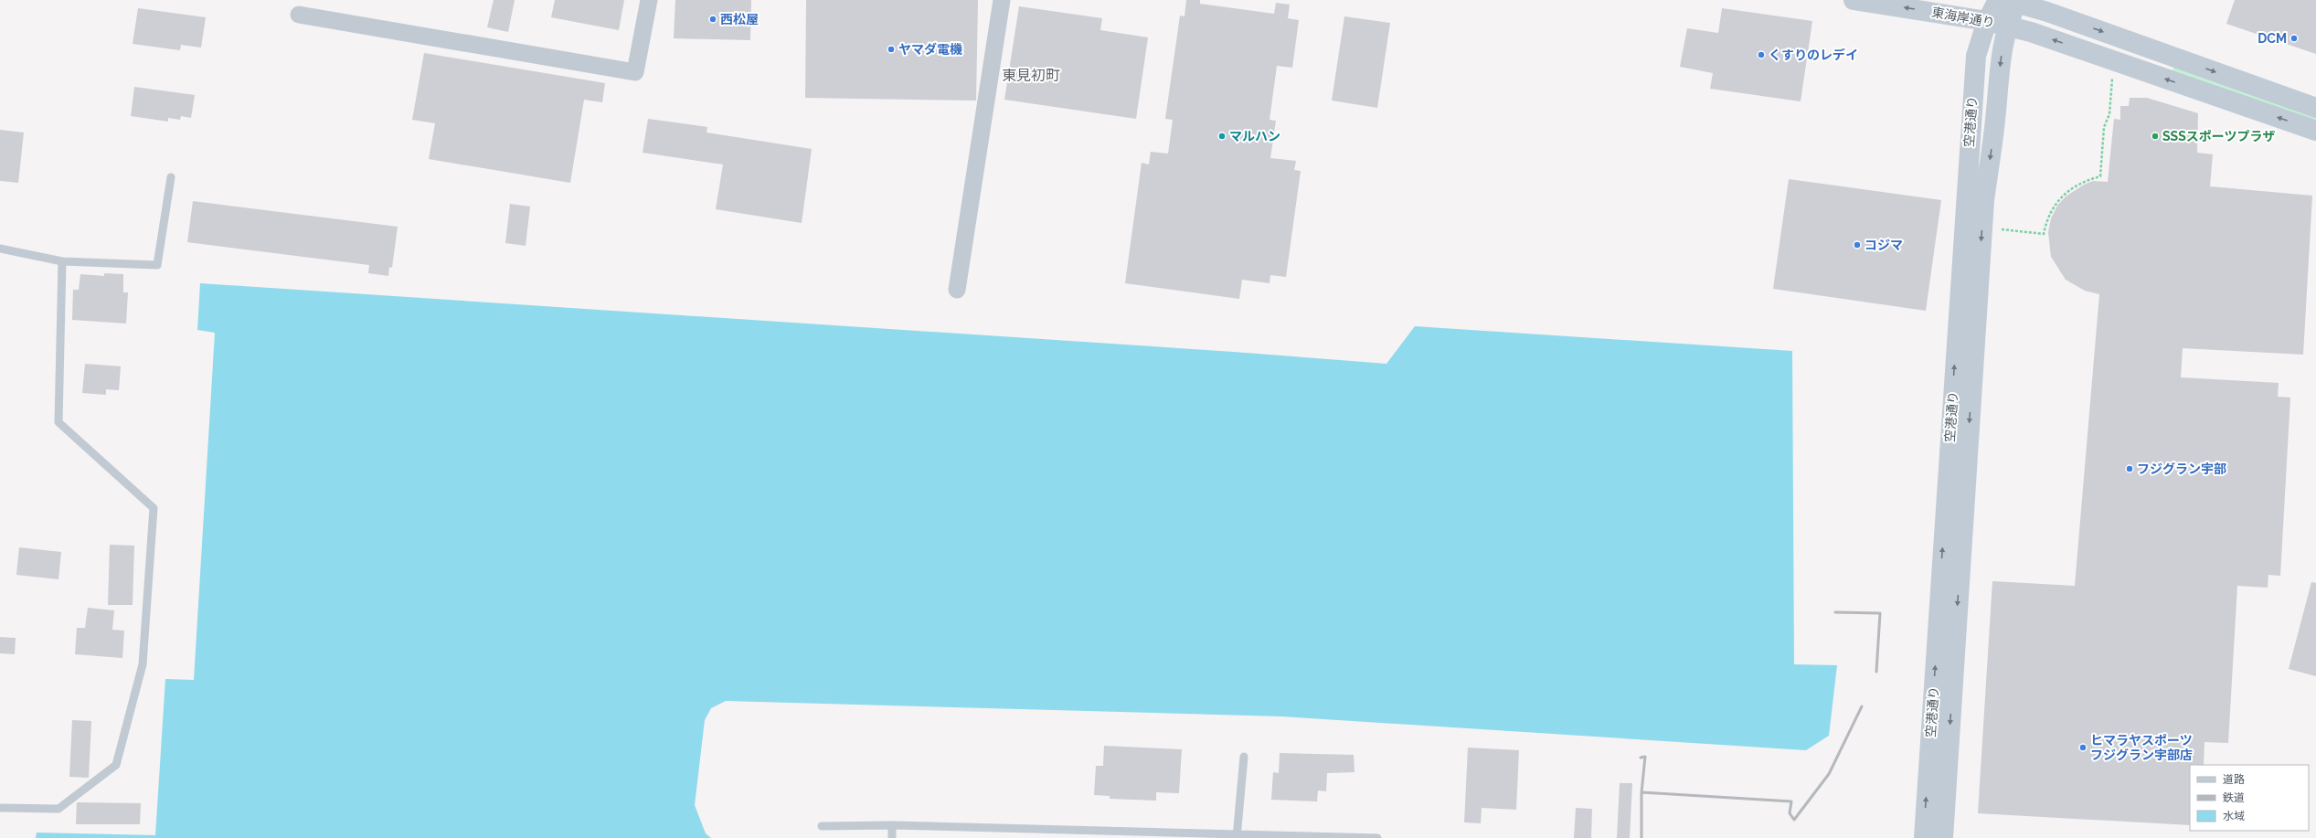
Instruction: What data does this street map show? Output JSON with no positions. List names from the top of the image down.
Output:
{
  "streets": {
    "street": ["東海岸通り", "空港通り"]
  },
  "crossings": [
    ["東海岸通り", "空港通り"]
  ],
  "districts": ["東見初町"],
  "places": [
    "西松屋",
    "DCM",
    "ヤマダ電機",
    "くすりのレデイ",
    "マルハン",
    "SSSスポーツプラザ",
    "コジマ",
    "フジグラン宇部",
    "ヒマラヤスポーツ フジグラン宇部店"
  ],
  "legend": ["道路", "鉄道", "水域"]
}
